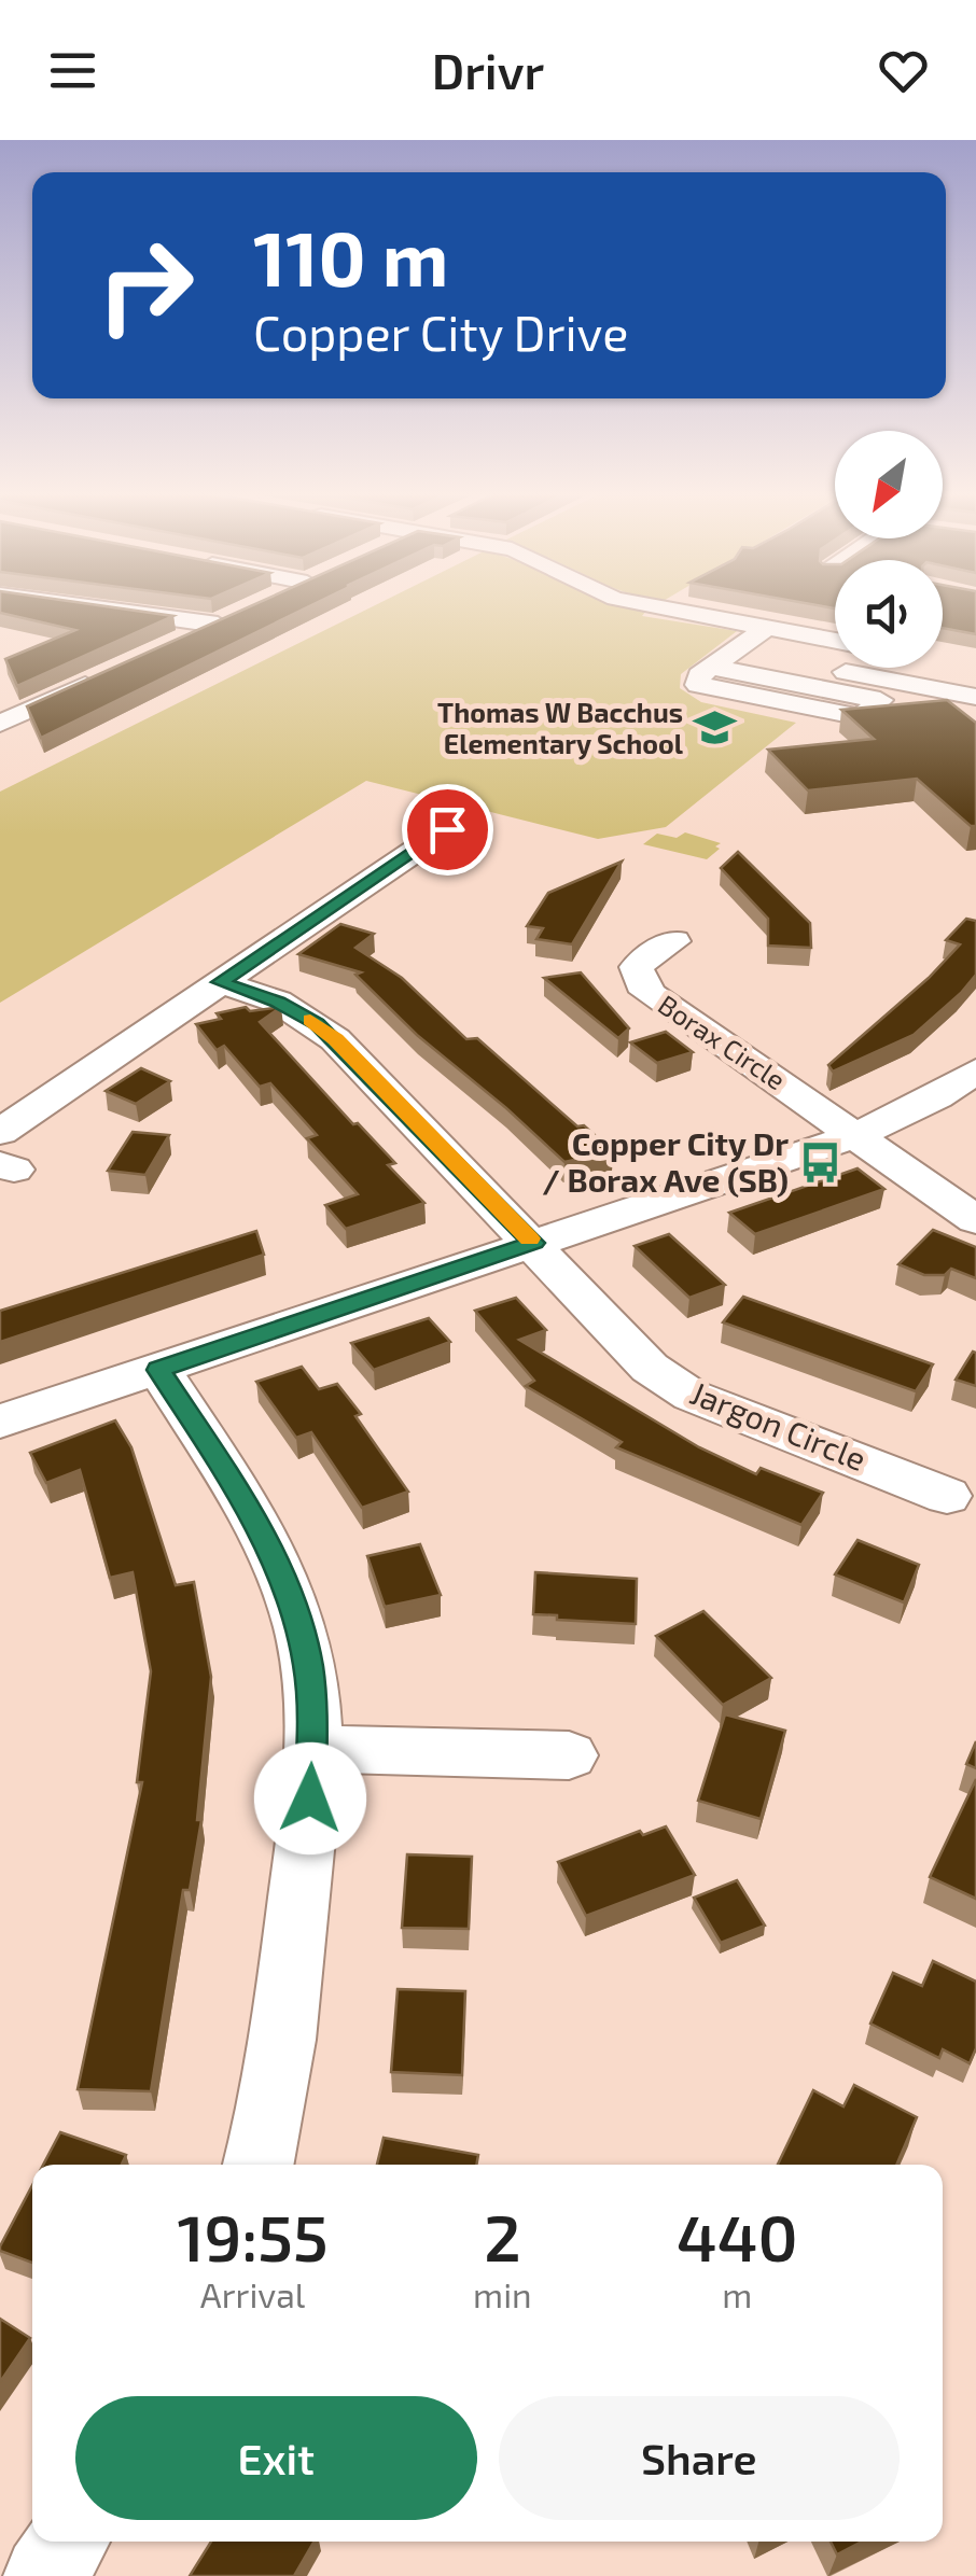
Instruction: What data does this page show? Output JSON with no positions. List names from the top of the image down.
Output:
{
  "streets": {
    "street": ["Borax Circle", "Jargon Circle"]
  },
  "places": {
    "school or university": ["Thomas W Bacchus Elementary School"],
    "bus stop": ["Copper City Dr / Borax Ave (SB)"]
  },
  "north": "bottom left",
  "page": {
    "header": "Drivr",
    "turn": ["110 m", "Copper City Drive"],
    "eta": [
      "19:55",
      "Arrival",
      "2",
      "min",
      "440",
      "m"
    ],
    "buttons": ["Exit", "Share"]
  }
}
